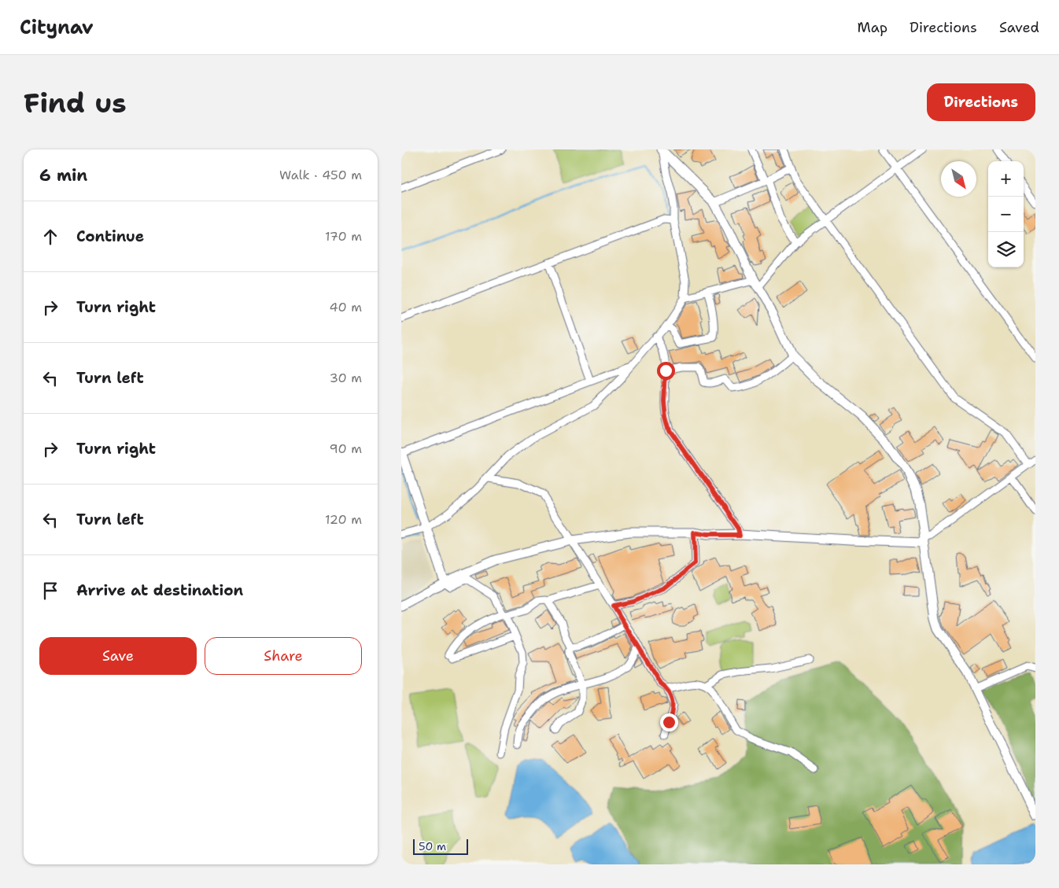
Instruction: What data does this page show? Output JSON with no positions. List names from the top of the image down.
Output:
{
  "scale_bar": "50 m",
  "north": "bottom right",
  "page": {
    "header": "Citynav",
    "nav": ["Map", "Directions", "Saved"],
    "buttons": [
      "Directions",
      ["Save", "Share"]
    ],
    "title": "Find us",
    "heading": ["6 min", "Walk · 450 m"],
    "map_buttons": ["+", "−"],
    "list": [
      ["Continue", "170 m"],
      ["Turn right", "40 m"],
      ["Turn left", "30 m"],
      ["Turn right", "90 m"],
      ["Turn left", "120 m"],
      "Arrive at destination"
    ],
    "scale": "50 m"
  }
}
